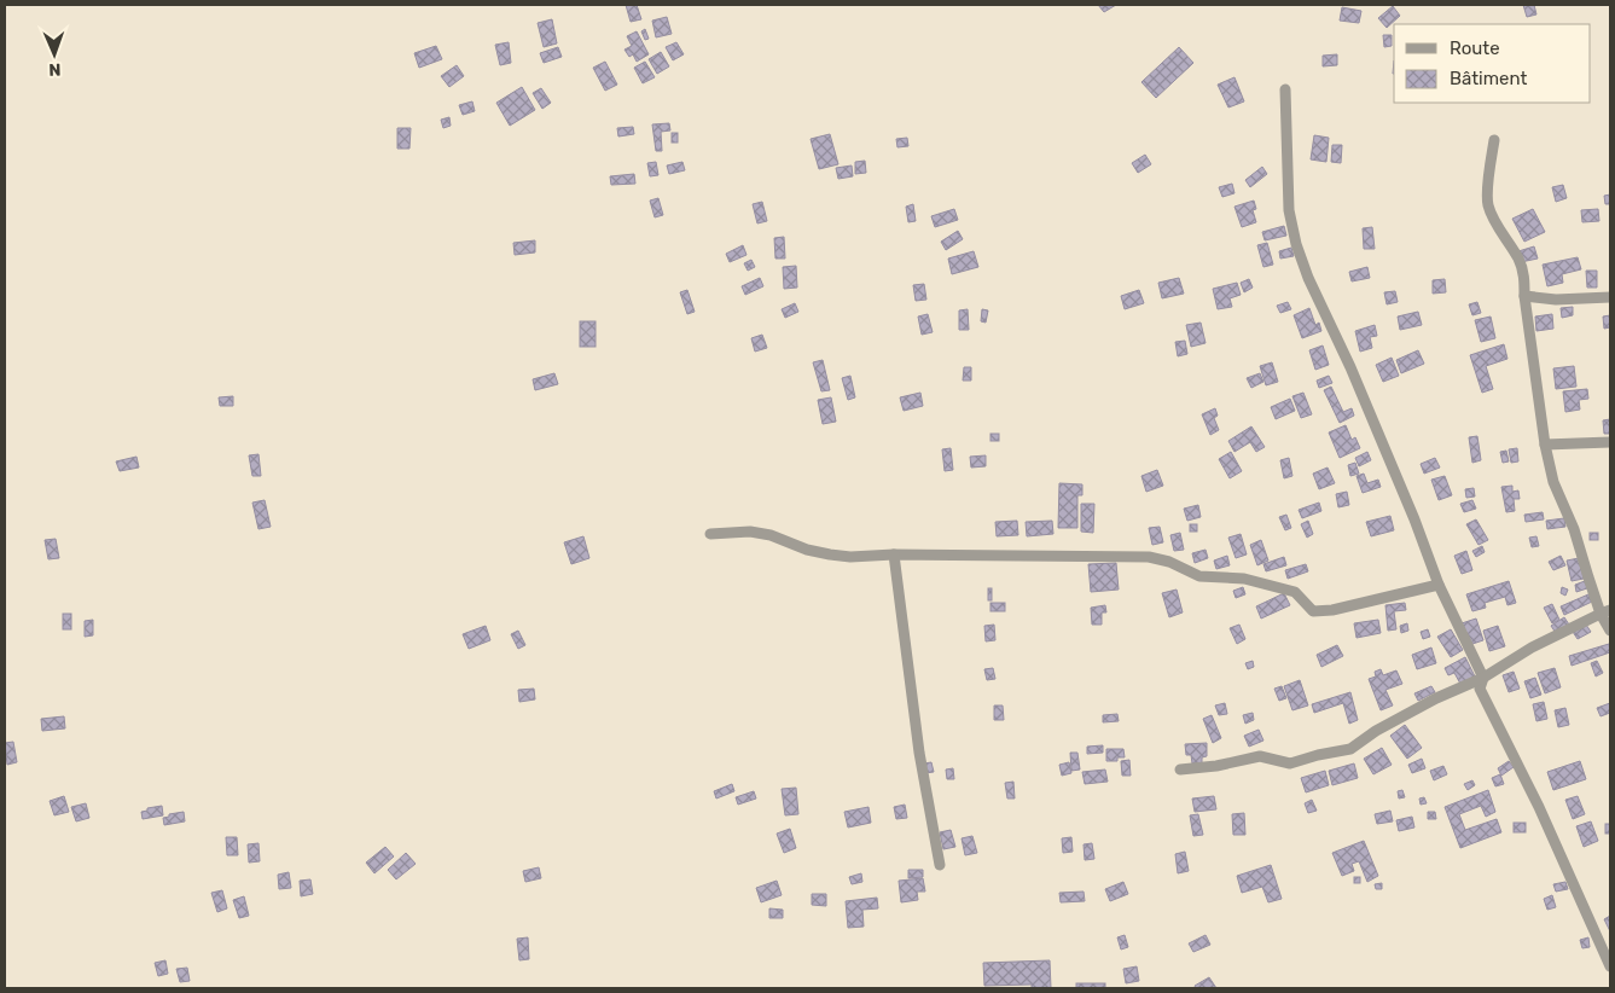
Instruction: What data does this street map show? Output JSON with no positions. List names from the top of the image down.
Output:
{
  "legend": ["Route", "Bâtiment"],
  "north": "bottom"
}
